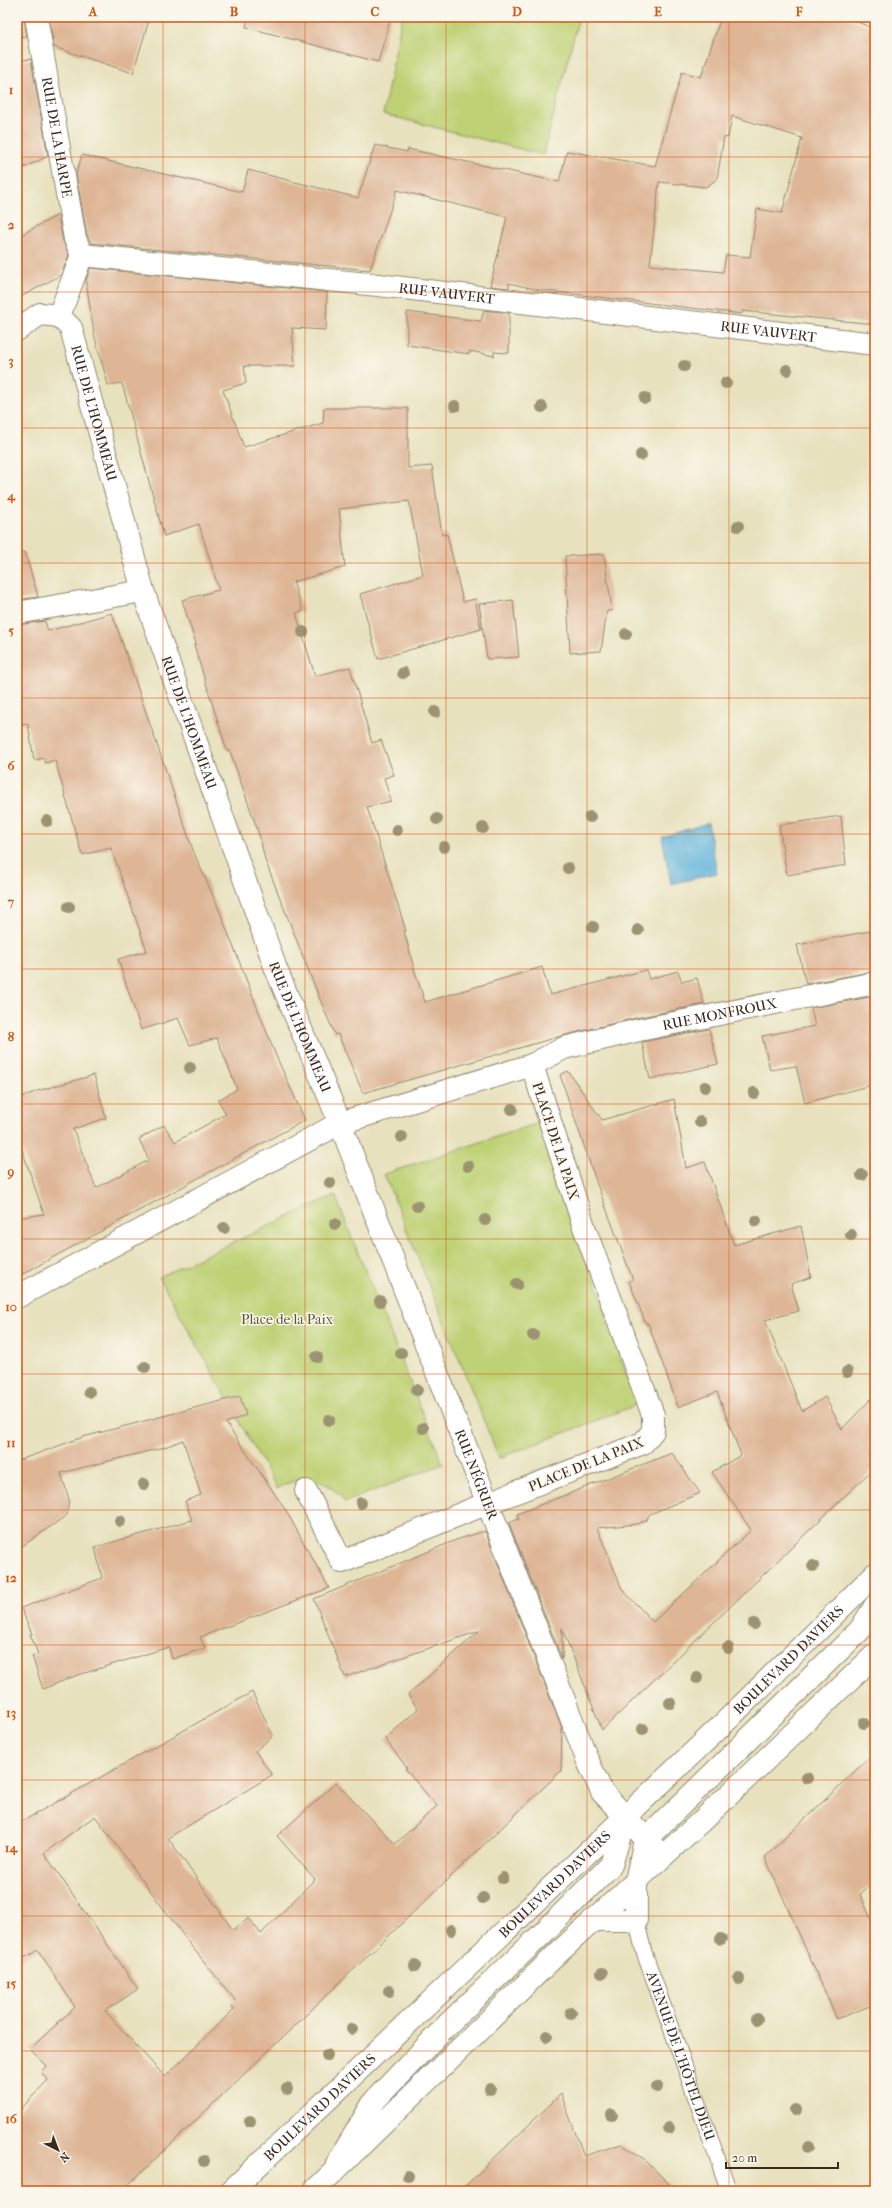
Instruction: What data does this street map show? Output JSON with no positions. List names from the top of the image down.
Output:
{
  "streets": {
    "street": [
      "RUE DE LA HARPE",
      "RUE VAUVERT",
      "RUE DE L'HOMMEAU",
      "RUE MONFROUX",
      "PLACE DE LA PAIX",
      "RUE NÉGRIER",
      "BOULEVARD DAVIERS"
    ],
    "lane": ["AVENUE DE L'HÔTEL DIEU"]
  },
  "crossings": [
    ["RUE DE LA HARPE", "RUE VAUVERT"],
    ["RUE DE L'HOMMEAU", "PLACE DE LA PAIX"],
    ["RUE DE L'HOMMEAU", "RUE NÉGRIER"],
    ["RUE MONFROUX", "PLACE DE LA PAIX"],
    ["PLACE DE LA PAIX", "RUE NÉGRIER"],
    ["RUE NÉGRIER", "BOULEVARD DAVIERS"]
  ],
  "parks": ["Place de la Paix"],
  "scale_bar": "20 m",
  "north": "bottom right",
  "grid": {
    "columns": [
      "A",
      "B",
      "C",
      "D",
      "E",
      "F"
    ],
    "rows": [
      "1",
      "2",
      "3",
      "4",
      "5",
      "6",
      "7",
      "8",
      "9",
      "10",
      "11",
      "12",
      "13",
      "14",
      "15",
      "16"
    ]
  }
}
